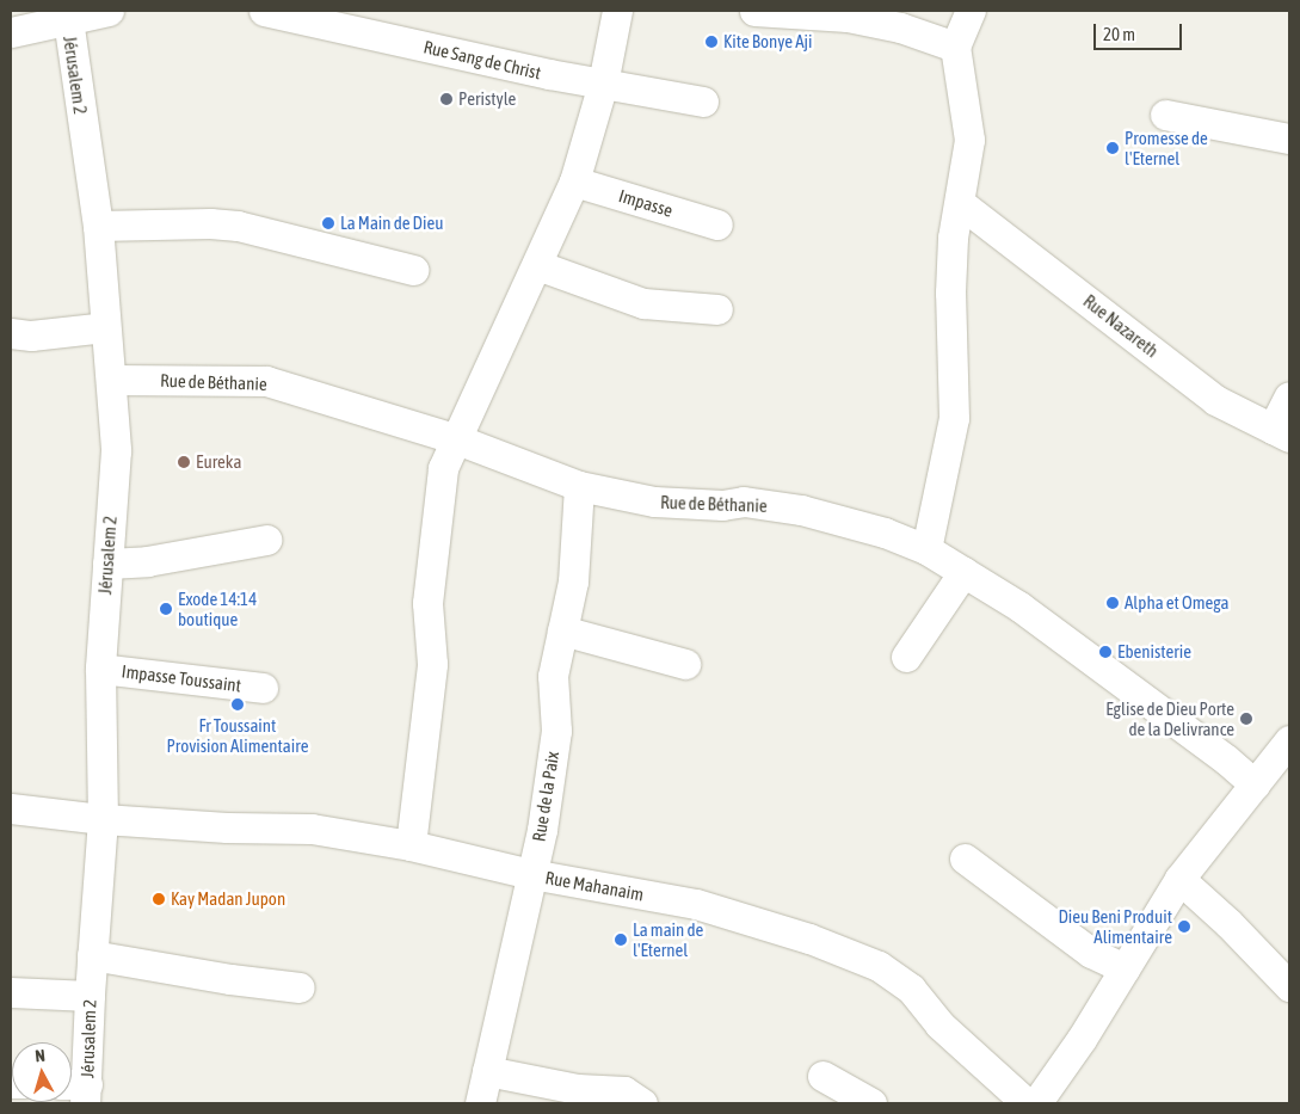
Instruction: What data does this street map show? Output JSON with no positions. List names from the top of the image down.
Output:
{
  "streets": {
    "street": [
      "Rue Sang de Christ",
      "Jérusalem 2",
      "Impasse",
      "Rue Nazareth",
      "Rue de Béthanie",
      "Impasse Toussaint",
      "Rue de la Paix",
      "Rue Mahanaim"
    ]
  },
  "crossings": [
    ["Jérusalem 2", "Rue de Béthanie"],
    ["Jérusalem 2", "Impasse Toussaint"],
    ["Jérusalem 2", "Rue Mahanaim"],
    ["Rue de Béthanie", "Rue de la Paix"],
    ["Rue de la Paix", "Rue Mahanaim"]
  ],
  "places": [
    "Kite Bonye Aji",
    "Peristyle",
    "Promesse de l'Eternel",
    "La Main de Dieu",
    "Eureka",
    "Alpha et Omega",
    "Exode 14:14 boutique",
    "Ebenisterie",
    "Fr Toussaint Provision Alimentaire",
    "Eglise de Dieu Porte de la Delivrance",
    "Kay Madan Jupon",
    "Dieu Beni Produit Alimentaire",
    "La main de l'Eternel"
  ],
  "scale_bar": "20 m",
  "north": "top"
}
